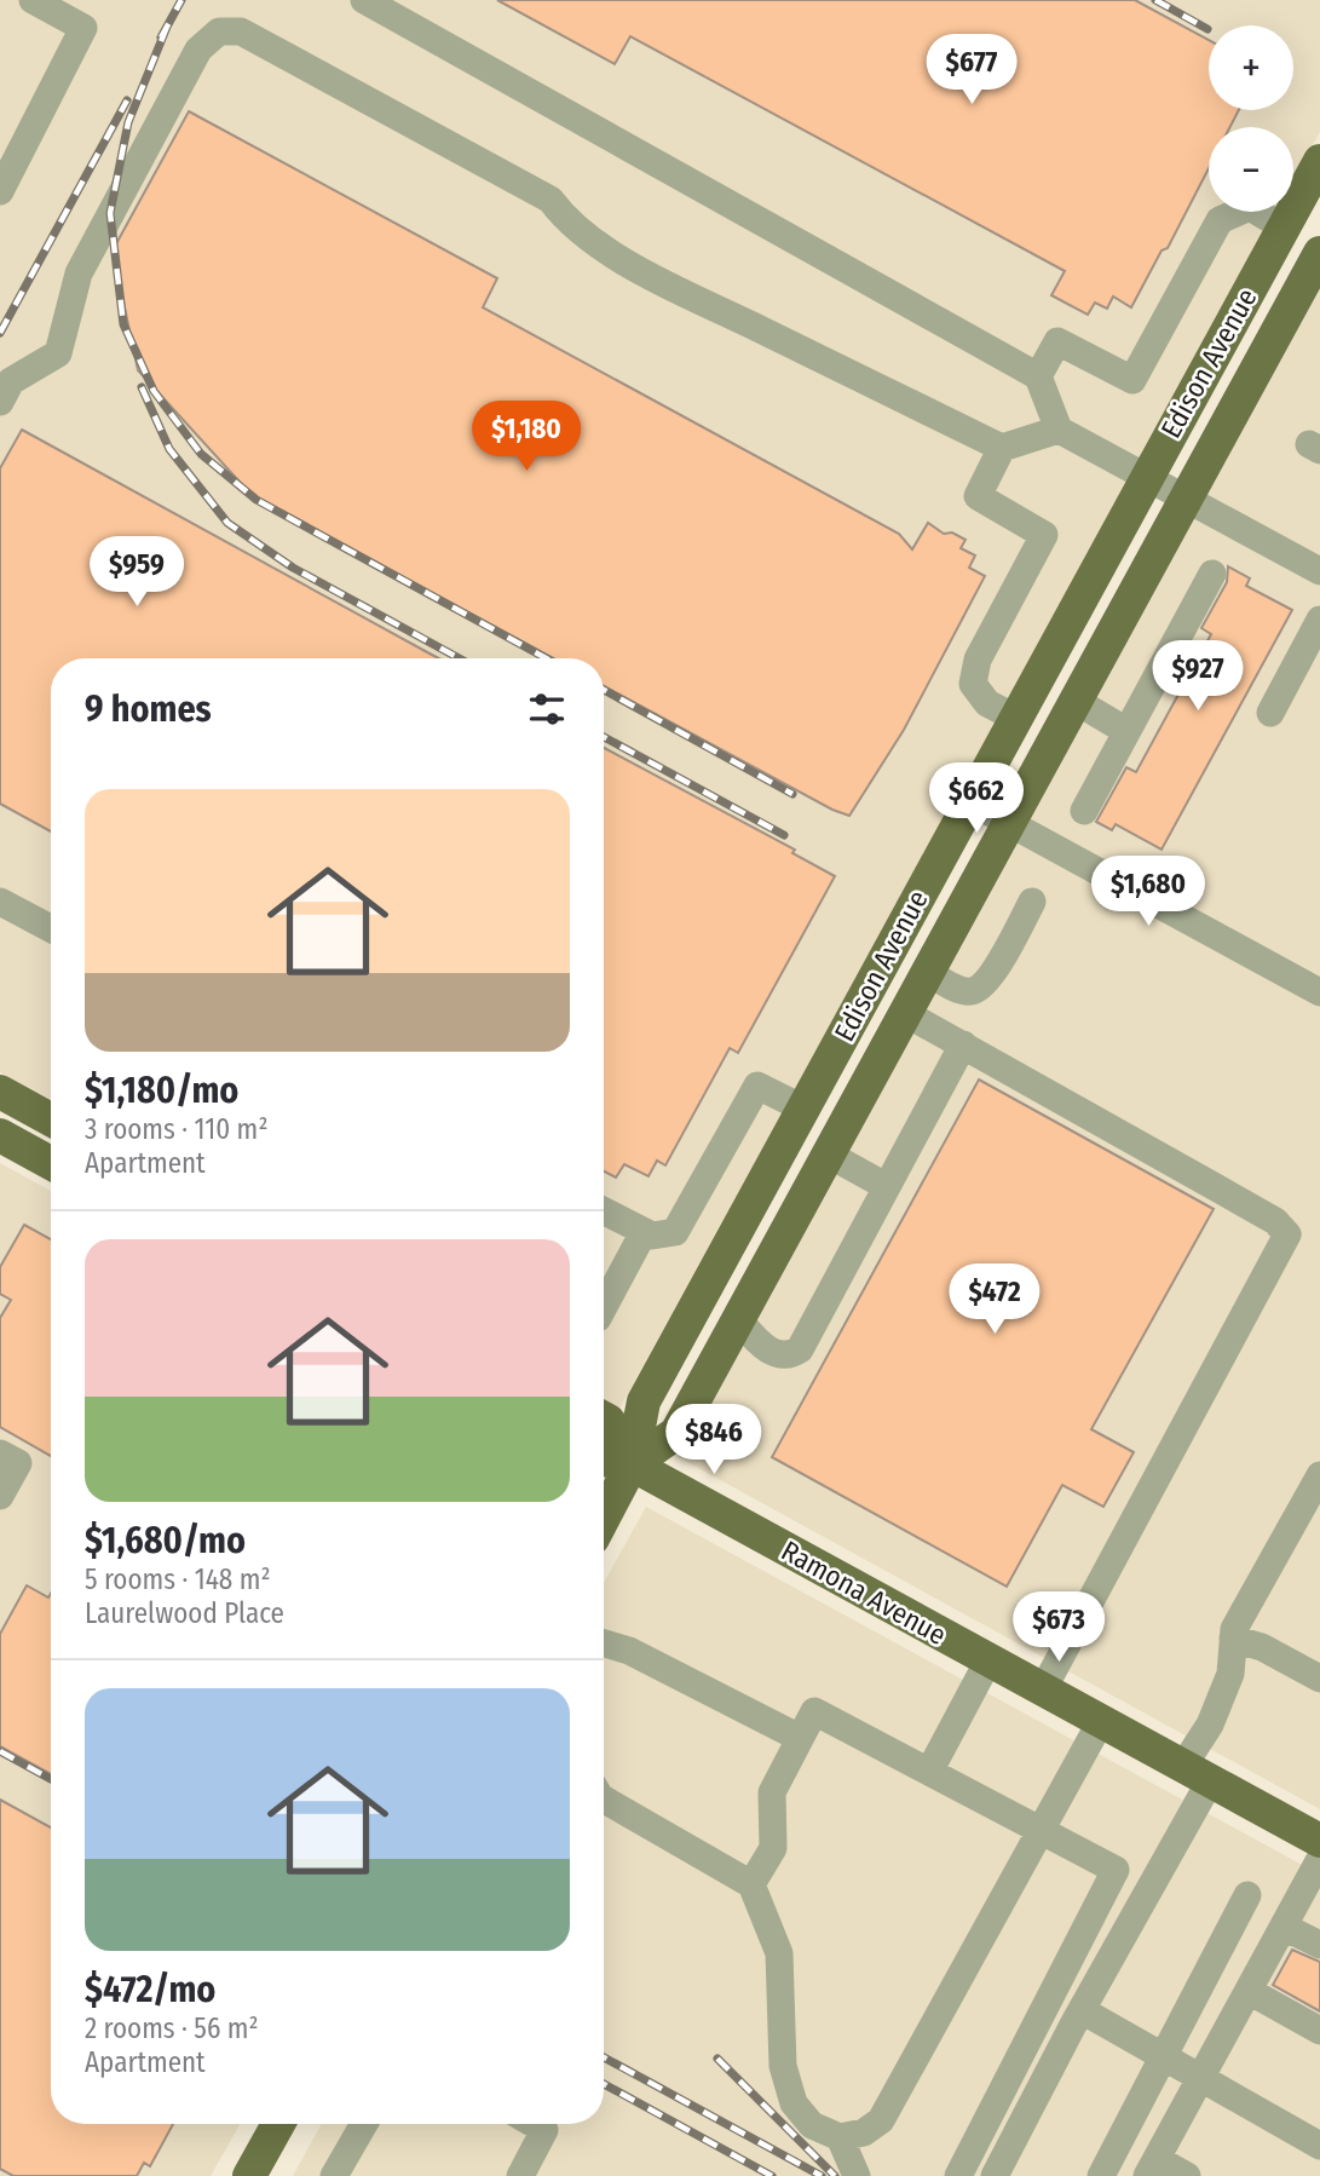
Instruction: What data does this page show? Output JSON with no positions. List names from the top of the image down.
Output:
{
  "streets": {
    "main road": ["Edison Avenue", "Ramona Avenue"]
  },
  "crossings": [
    ["Edison Avenue", "Ramona Avenue"]
  ],
  "page": {
    "map_buttons": ["+", "−"],
    "price": [
      "$677",
      "$1,180",
      "$959",
      "$927",
      "$662",
      "$1,680",
      "$472",
      "$846",
      "$673"
    ],
    "heading": "9 homes",
    "list": [
      {
        "name": "$1,180/mo",
        "note": "3 rooms · 110 m² · Apartment"
      },
      {
        "name": "$1,680/mo",
        "note": "5 rooms · 148 m² · Laurelwood Place"
      },
      {
        "name": "$472/mo",
        "note": "2 rooms · 56 m² · Apartment"
      }
    ]
  }
}
